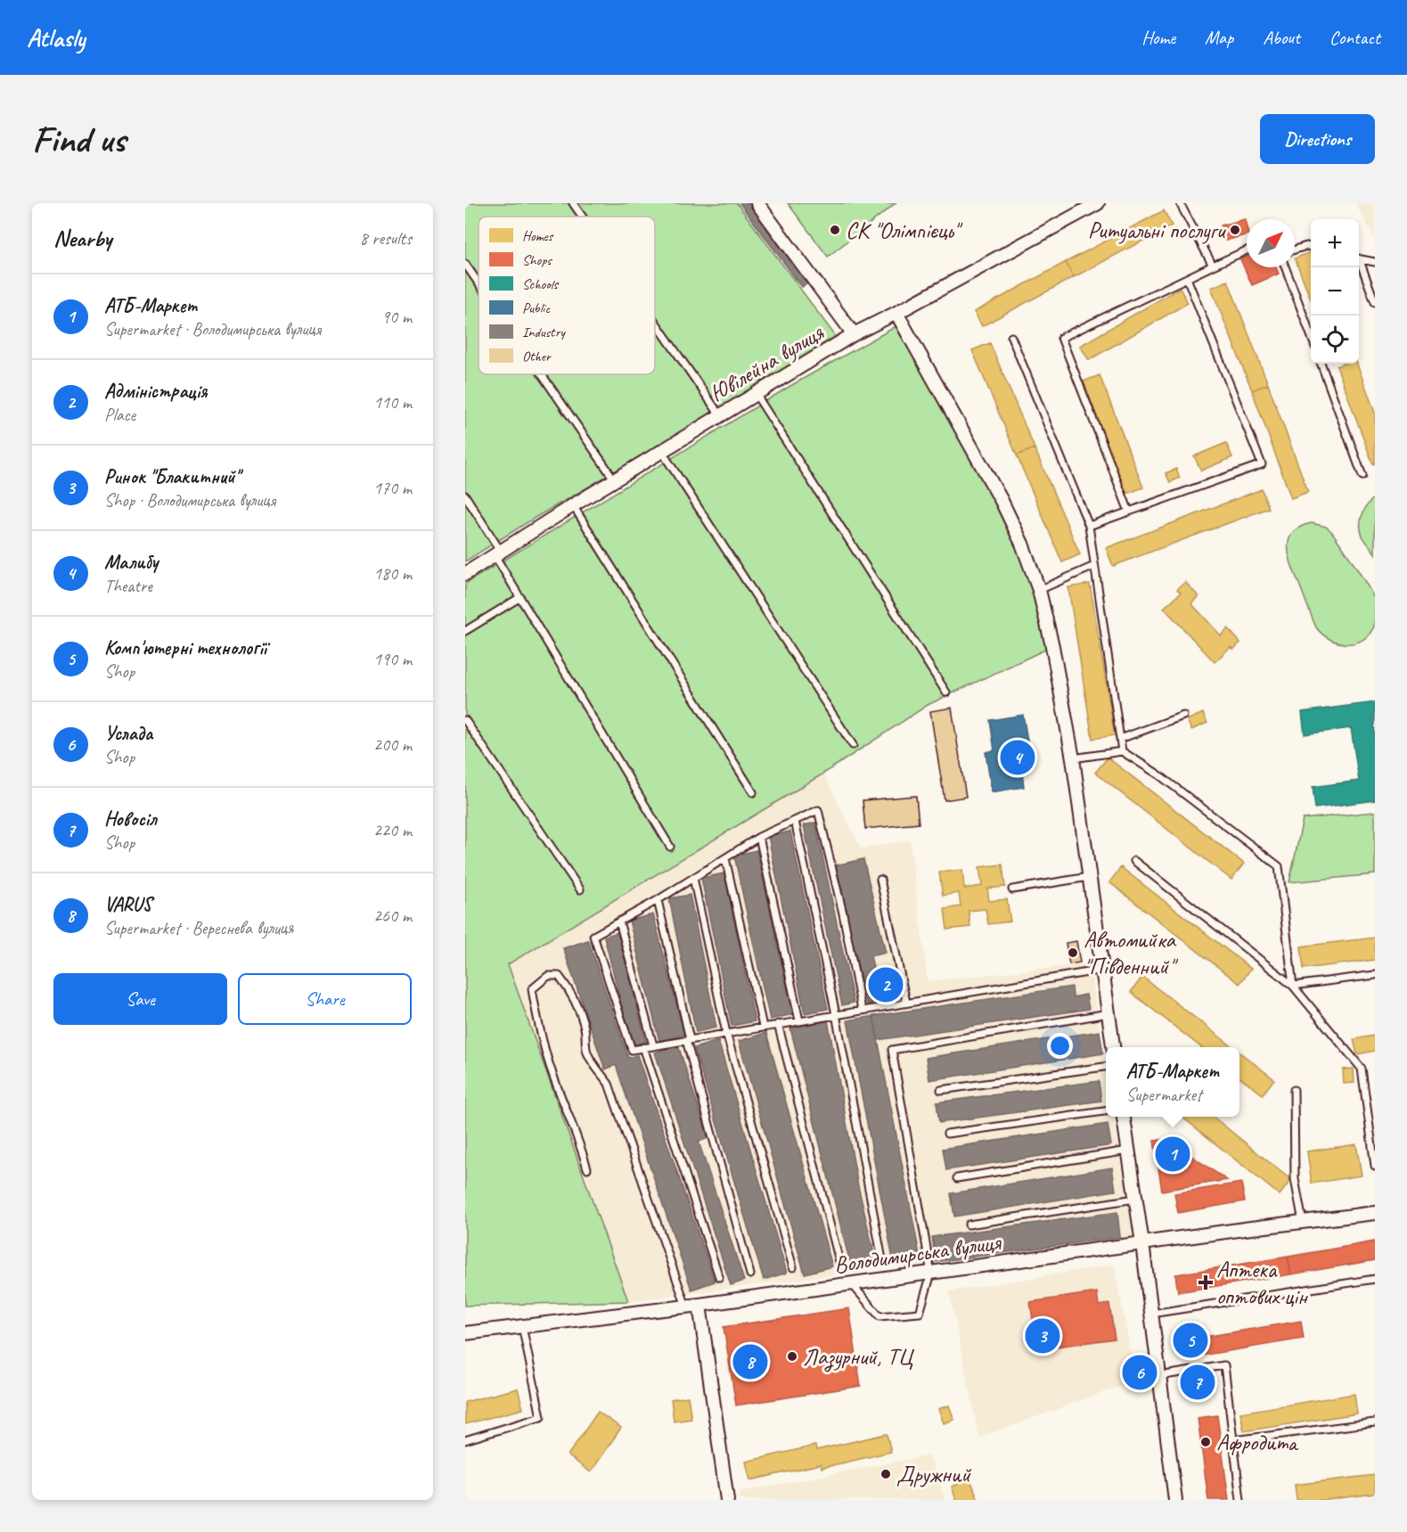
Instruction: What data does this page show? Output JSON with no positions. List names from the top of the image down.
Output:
{
  "streets": {
    "street": ["Ювілейна вулиця", "Володимирська вулиця"]
  },
  "places": {
    "other": [
      "СК \"Олімпієць\"",
      "Ритуальні послуги",
      "Автомийка \"Південний\"",
      "Лазурний, ТЦ",
      "Афродита",
      "Дружний"
    ],
    "health": ["Аптека оптових цін"]
  },
  "legend": [
    "Homes",
    "Shops",
    "Schools",
    "Public",
    "Industry",
    "Other"
  ],
  "north": "top right",
  "page": {
    "header": "Atlasly",
    "nav": [
      "Home",
      "Map",
      "About",
      "Contact"
    ],
    "buttons": [
      "Directions",
      ["Save", "Share"]
    ],
    "title": "Find us",
    "heading": ["Nearby", "8 results"],
    "map_buttons": ["+", "−"],
    "list": [
      {
        "mark": "1",
        "name": "АТБ-Маркет",
        "note": "Supermarket · Володимирська вулиця",
        "value": "90 m"
      },
      {
        "mark": "2",
        "name": "Адміністрація",
        "note": "Place",
        "value": "110 m"
      },
      {
        "mark": "3",
        "name": "Ринок \"Блакитний\"",
        "note": "Shop · Володимирська вулиця",
        "value": "170 m"
      },
      {
        "mark": "4",
        "name": "Малибу",
        "note": "Theatre",
        "value": "180 m"
      },
      {
        "mark": "5",
        "name": "Комп'ютерні технології",
        "note": "Shop",
        "value": "190 m"
      },
      {
        "mark": "6",
        "name": "Услада",
        "note": "Shop",
        "value": "200 m"
      },
      {
        "mark": "7",
        "name": "Новосіл",
        "note": "Shop",
        "value": "220 m"
      },
      {
        "mark": "8",
        "name": "VARUS",
        "note": "Supermarket · Вереснева вулиця",
        "value": "260 m"
      }
    ],
    "pins": [
      "4",
      "2",
      "1",
      "3",
      "5",
      "8",
      "6",
      "7"
    ],
    "popup": ["АТБ-Маркет", "Supermarket"]
  }
}
